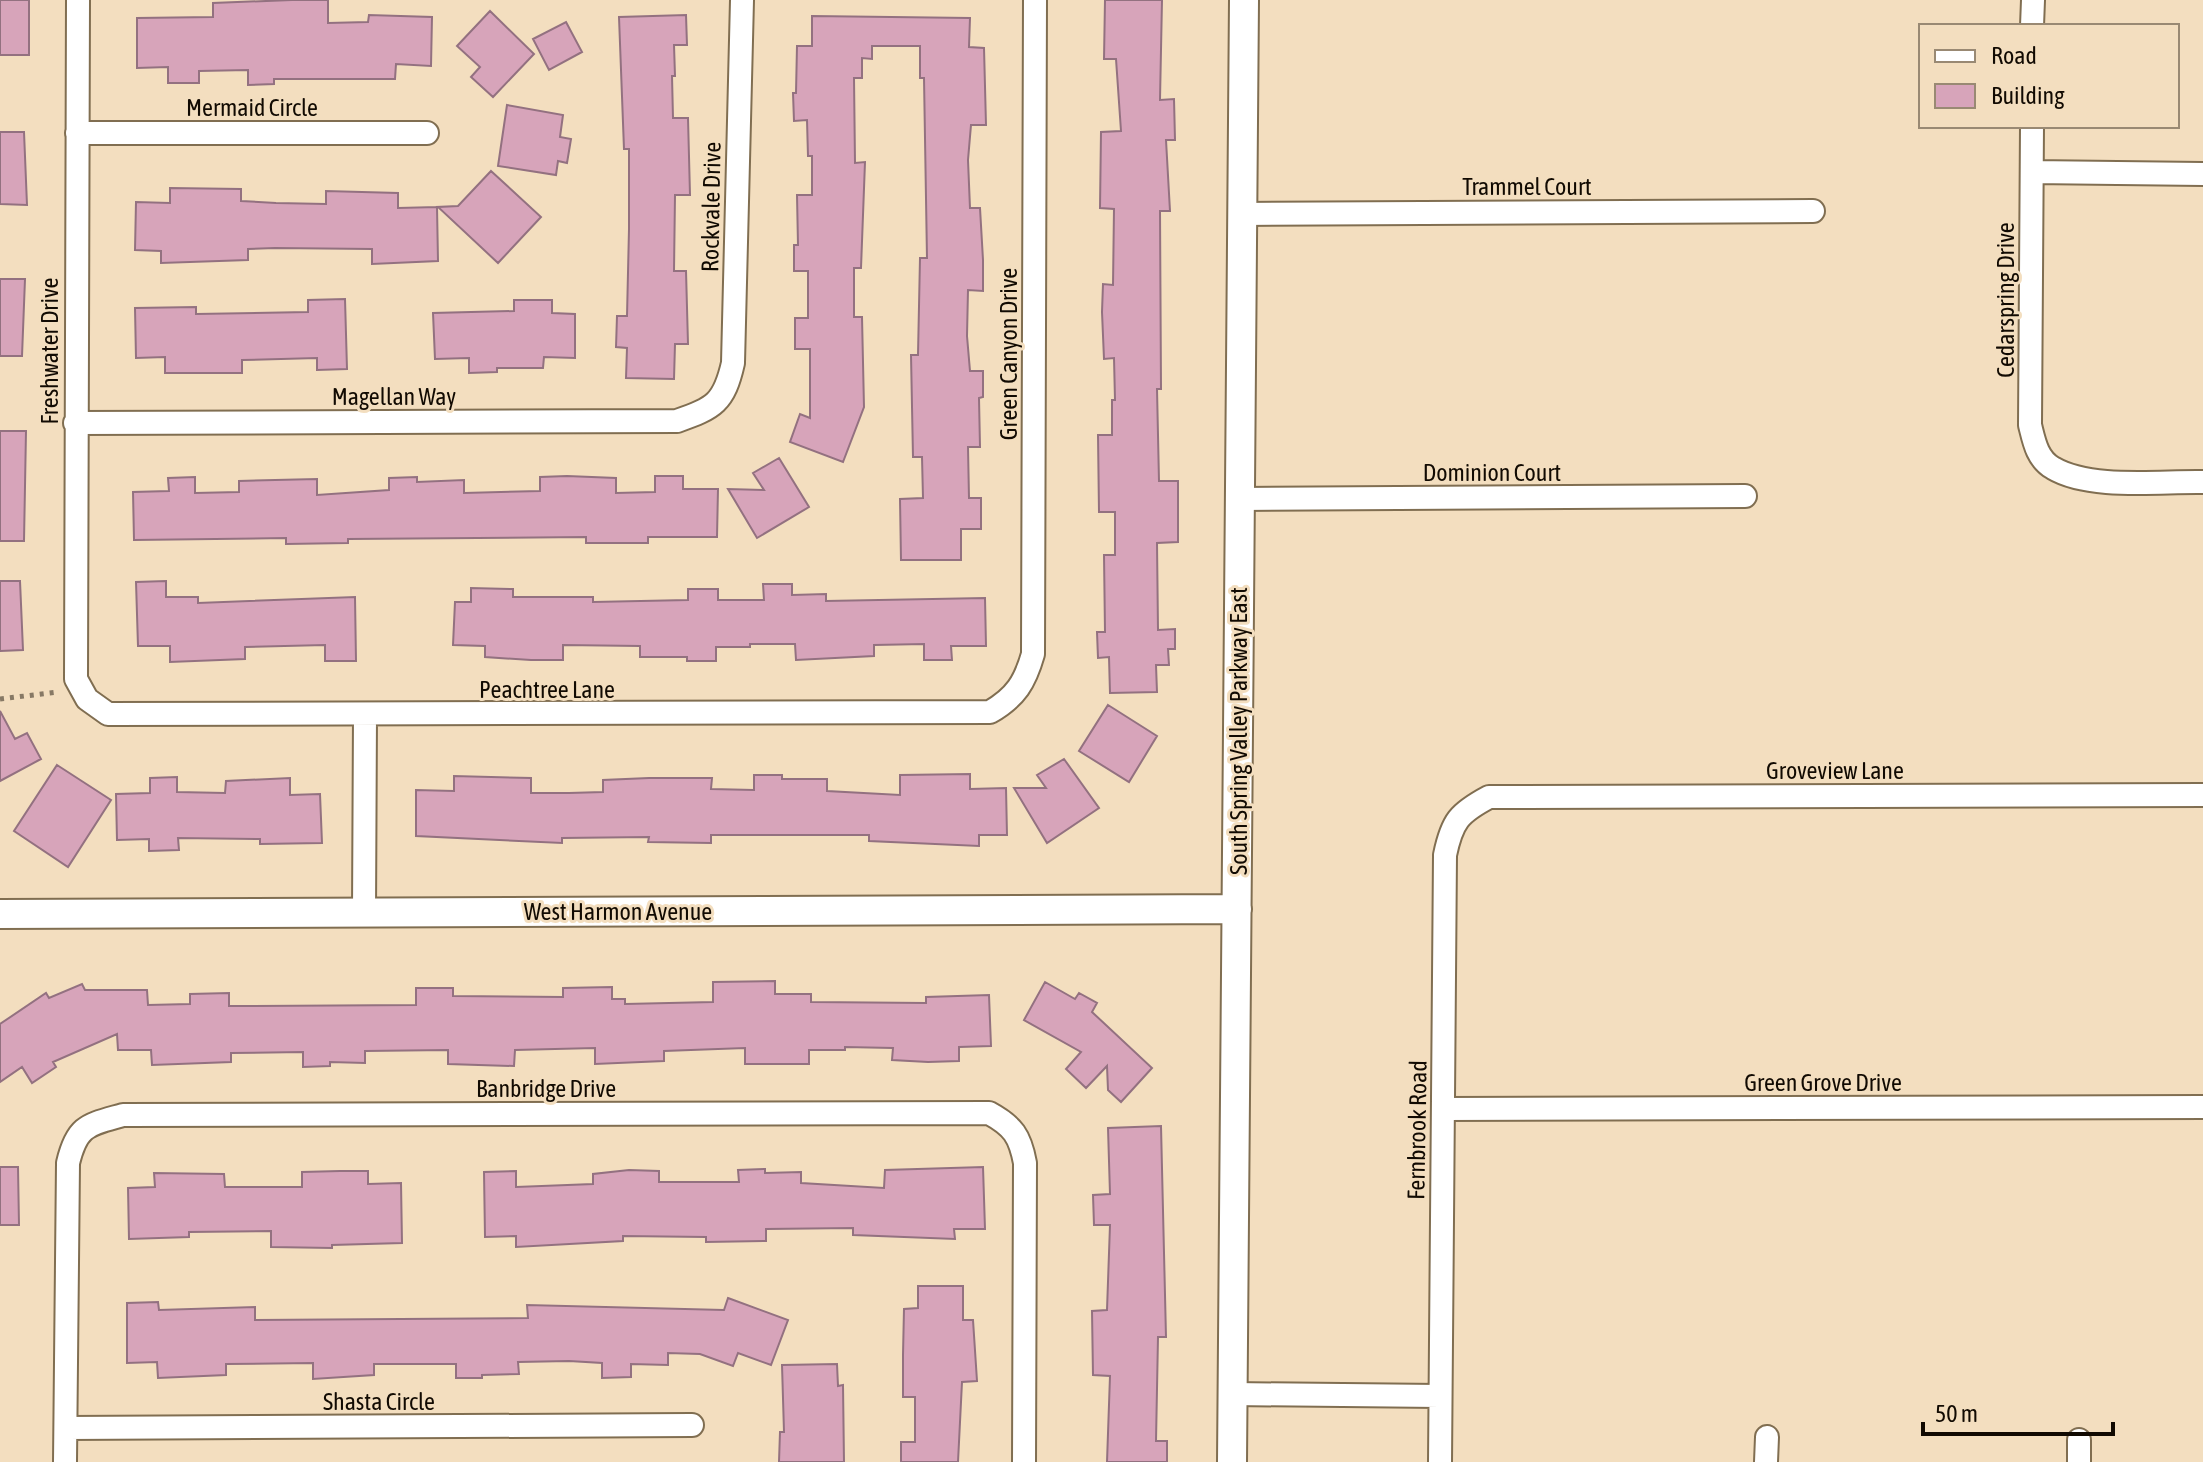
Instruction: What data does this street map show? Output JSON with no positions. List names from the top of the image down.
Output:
{
  "streets": {
    "street": [
      "Mermaid Circle",
      "Trammel Court",
      "Rockvale Drive",
      "Cedarspring Drive",
      "Freshwater Drive",
      "Green Canyon Drive",
      "Magellan Way",
      "Dominion Court",
      "Peachtree Lane",
      "South Spring Valley Parkway East",
      "Groveview Lane",
      "West Harmon Avenue",
      "Green Grove Drive",
      "Banbridge Drive",
      "Fernbrook Road",
      "Shasta Circle"
    ]
  },
  "crossings": [
    ["Mermaid Circle", "Freshwater Drive"],
    ["Trammel Court", "South Spring Valley Parkway East"],
    ["Rockvale Drive", "Magellan Way"],
    ["Freshwater Drive", "Magellan Way"],
    ["Freshwater Drive", "Peachtree Lane"],
    ["Green Canyon Drive", "Peachtree Lane"],
    ["Dominion Court", "South Spring Valley Parkway East"],
    ["South Spring Valley Parkway East", "West Harmon Avenue"],
    ["Groveview Lane", "Fernbrook Road"],
    ["Green Grove Drive", "Fernbrook Road"],
    ["Banbridge Drive", "Shasta Circle"]
  ],
  "legend": ["Road", "Building"],
  "scale_bar": "50 m"
}
